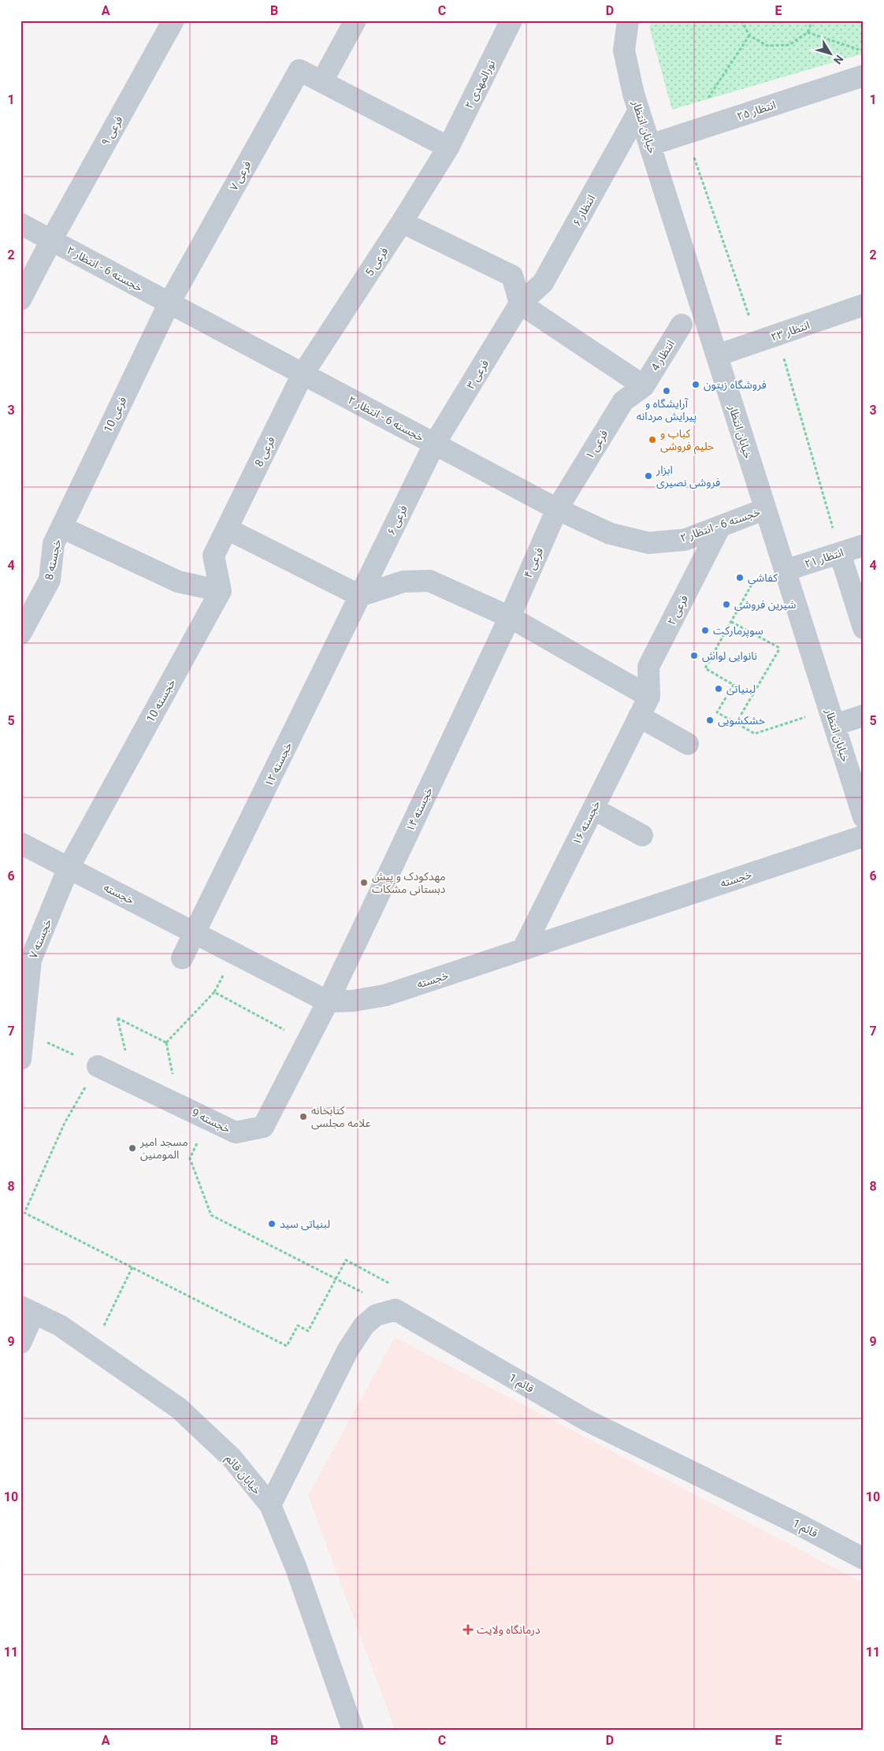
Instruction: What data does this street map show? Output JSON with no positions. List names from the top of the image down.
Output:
{
  "streets": {
    "street": [
      "نورالمهدی ۲",
      "انتظار ۲۵",
      "خیابان انتظار",
      "فرعی ۹",
      "فرعی ۷",
      "انتظار ۶",
      "فرعی 5",
      "خجسته 6 - انتظار ۲",
      "انتظار ۲۳",
      "انتظار 4",
      "فرعی ۳",
      "فرعی 10",
      "فرعی ۱",
      "فرعی 8",
      "فرعی ۶",
      "انتظار ۲۱",
      "خجسته 8",
      "فرعی ۴",
      "فرعی ۲",
      "خجسته 10",
      "خجسته ۱۲",
      "خجسته ۱۴",
      "خجسته ۱۶",
      "خجسته",
      "خجسته ۷",
      "خجسته 9",
      "قائم 1",
      "خیابان قائم"
    ]
  },
  "crossings": [
    ["نورالمهدی ۲", "فرعی 5"],
    ["انتظار ۲۵", "خیابان انتظار"],
    ["خیابان انتظار", "انتظار ۶"],
    ["خیابان انتظار", "خجسته 6 - انتظار ۲"],
    ["خیابان انتظار", "انتظار ۲۳"],
    ["خیابان انتظار", "انتظار ۲۱"],
    ["فرعی ۹", "خجسته 6 - انتظار ۲"],
    ["فرعی ۷", "خجسته 6 - انتظار ۲"],
    ["فرعی ۷", "فرعی 10"],
    ["انتظار ۶", "فرعی ۳"],
    ["فرعی 5", "خجسته 6 - انتظار ۲"],
    ["فرعی 5", "فرعی 8"],
    ["خجسته 6 - انتظار ۲", "فرعی ۳"],
    ["خجسته 6 - انتظار ۲", "فرعی 10"],
    ["خجسته 6 - انتظار ۲", "فرعی ۱"],
    ["خجسته 6 - انتظار ۲", "فرعی 8"],
    ["خجسته 6 - انتظار ۲", "فرعی ۶"],
    ["خجسته 6 - انتظار ۲", "فرعی ۴"],
    ["خجسته 6 - انتظار ۲", "فرعی ۲"],
    ["انتظار 4", "فرعی ۱"],
    ["فرعی ۳", "فرعی ۶"],
    ["فرعی 10", "خجسته 8"],
    ["فرعی ۱", "فرعی ۴"],
    ["فرعی ۶", "خجسته ۱۲"],
    ["فرعی ۴", "خجسته ۱۴"],
    ["فرعی ۲", "خجسته ۱۶"],
    ["خجسته 10", "خجسته"],
    ["خجسته 10", "خجسته ۷"],
    ["خجسته ۱۲", "خجسته"],
    ["خجسته ۱۴", "خجسته"],
    ["خجسته ۱۴", "خجسته 9"],
    ["خجسته ۱۶", "خجسته"],
    ["خجسته", "خجسته ۷"],
    ["خجسته", "خجسته 9"]
  ],
  "places": {
    "other": [
      "فروشگاه زیتون",
      "آرایشگاه و پیرایش مردانه",
      "کباب و حلیم فروشی",
      "ابزار فروشی نصیری",
      "کفاشی",
      "شیرین فروشی",
      "سوپرمارکت",
      "نانوایی لواش",
      "لبنیاتی",
      "خشکشویی",
      "مهدکودک و پیش دبستانی مشکات",
      "کتابخانه علامه مجلسی",
      "مسجد امیر المومنین",
      "لبنیاتی سید"
    ],
    "health": ["درمانگاه ولایت"]
  },
  "north": "bottom right",
  "grid": {
    "columns": [
      "A",
      "B",
      "C",
      "D",
      "E"
    ],
    "rows": [
      "1",
      "2",
      "3",
      "4",
      "5",
      "6",
      "7",
      "8",
      "9",
      "10",
      "11"
    ]
  }
}
